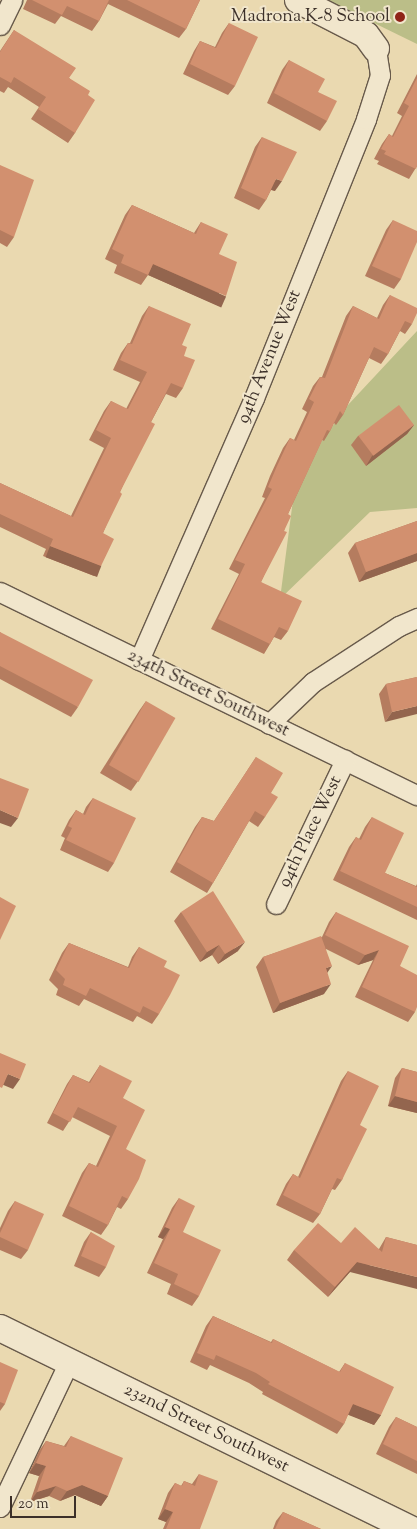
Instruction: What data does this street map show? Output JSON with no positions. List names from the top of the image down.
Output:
{
  "streets": {
    "street": [
      "94th Avenue West",
      "234th Street Southwest",
      "94th Place West",
      "232nd Street Southwest"
    ]
  },
  "crossings": [
    ["94th Avenue West", "234th Street Southwest"],
    ["234th Street Southwest", "94th Place West"]
  ],
  "places": ["Madrona K-8 School"],
  "scale_bar": "20 m"
}
